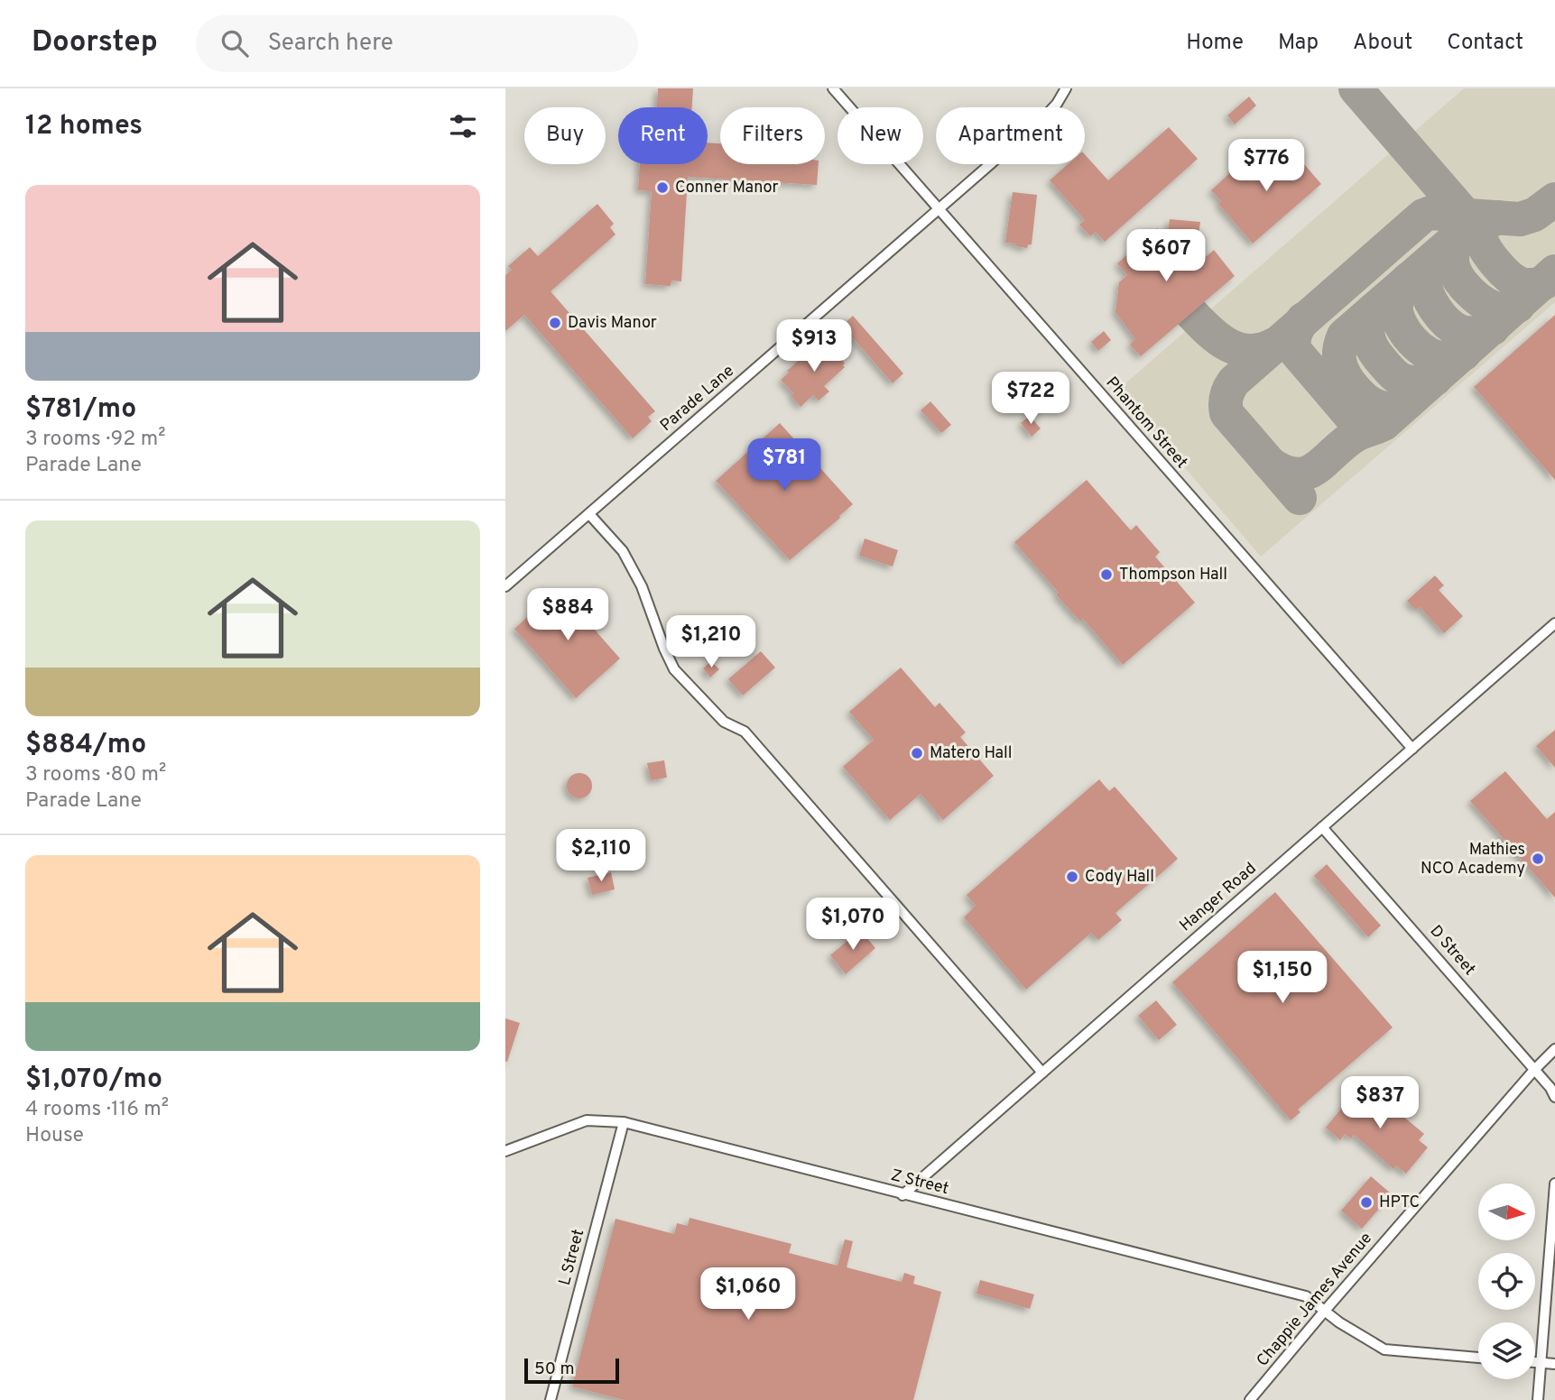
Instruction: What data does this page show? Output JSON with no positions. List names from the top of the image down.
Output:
{
  "streets": {
    "street": [
      "Parade Lane",
      "Phantom Street",
      "Hanger Road",
      "D Street",
      "Z Street",
      "L Street",
      "Chappie James Avenue"
    ]
  },
  "crossings": [
    ["Parade Lane", "Phantom Street"],
    ["Phantom Street", "Hanger Road"],
    ["Hanger Road", "D Street"],
    ["Hanger Road", "Z Street"],
    ["D Street", "Chappie James Avenue"],
    ["Z Street", "L Street"],
    ["Z Street", "Chappie James Avenue"]
  ],
  "places": [
    "Conner Manor",
    "Davis Manor",
    "Thompson Hall",
    "Matero Hall",
    "Mathies NCO Academy",
    "Cody Hall",
    "HPTC"
  ],
  "scale_bar": "50 m",
  "north": "right",
  "page": {
    "header": "Doorstep",
    "search": "Search here",
    "nav": [
      "Home",
      "Map",
      "About",
      "Contact"
    ],
    "heading": "12 homes",
    "chip": [
      "Buy",
      "Rent",
      "Filters",
      "New",
      "Apartment"
    ],
    "price": [
      "$776",
      "$607",
      "$913",
      "$722",
      "$781",
      "$884",
      "$1,210",
      "$2,110",
      "$1,070",
      "$1,150",
      "$837",
      "$1,060"
    ],
    "list": [
      {
        "name": "$781/mo",
        "note": "3 rooms · 92 m² · Parade Lane"
      },
      {
        "name": "$884/mo",
        "note": "3 rooms · 80 m² · Parade Lane"
      },
      {
        "name": "$1,070/mo",
        "note": "4 rooms · 116 m² · House"
      }
    ],
    "scale": "50 m"
  }
}
